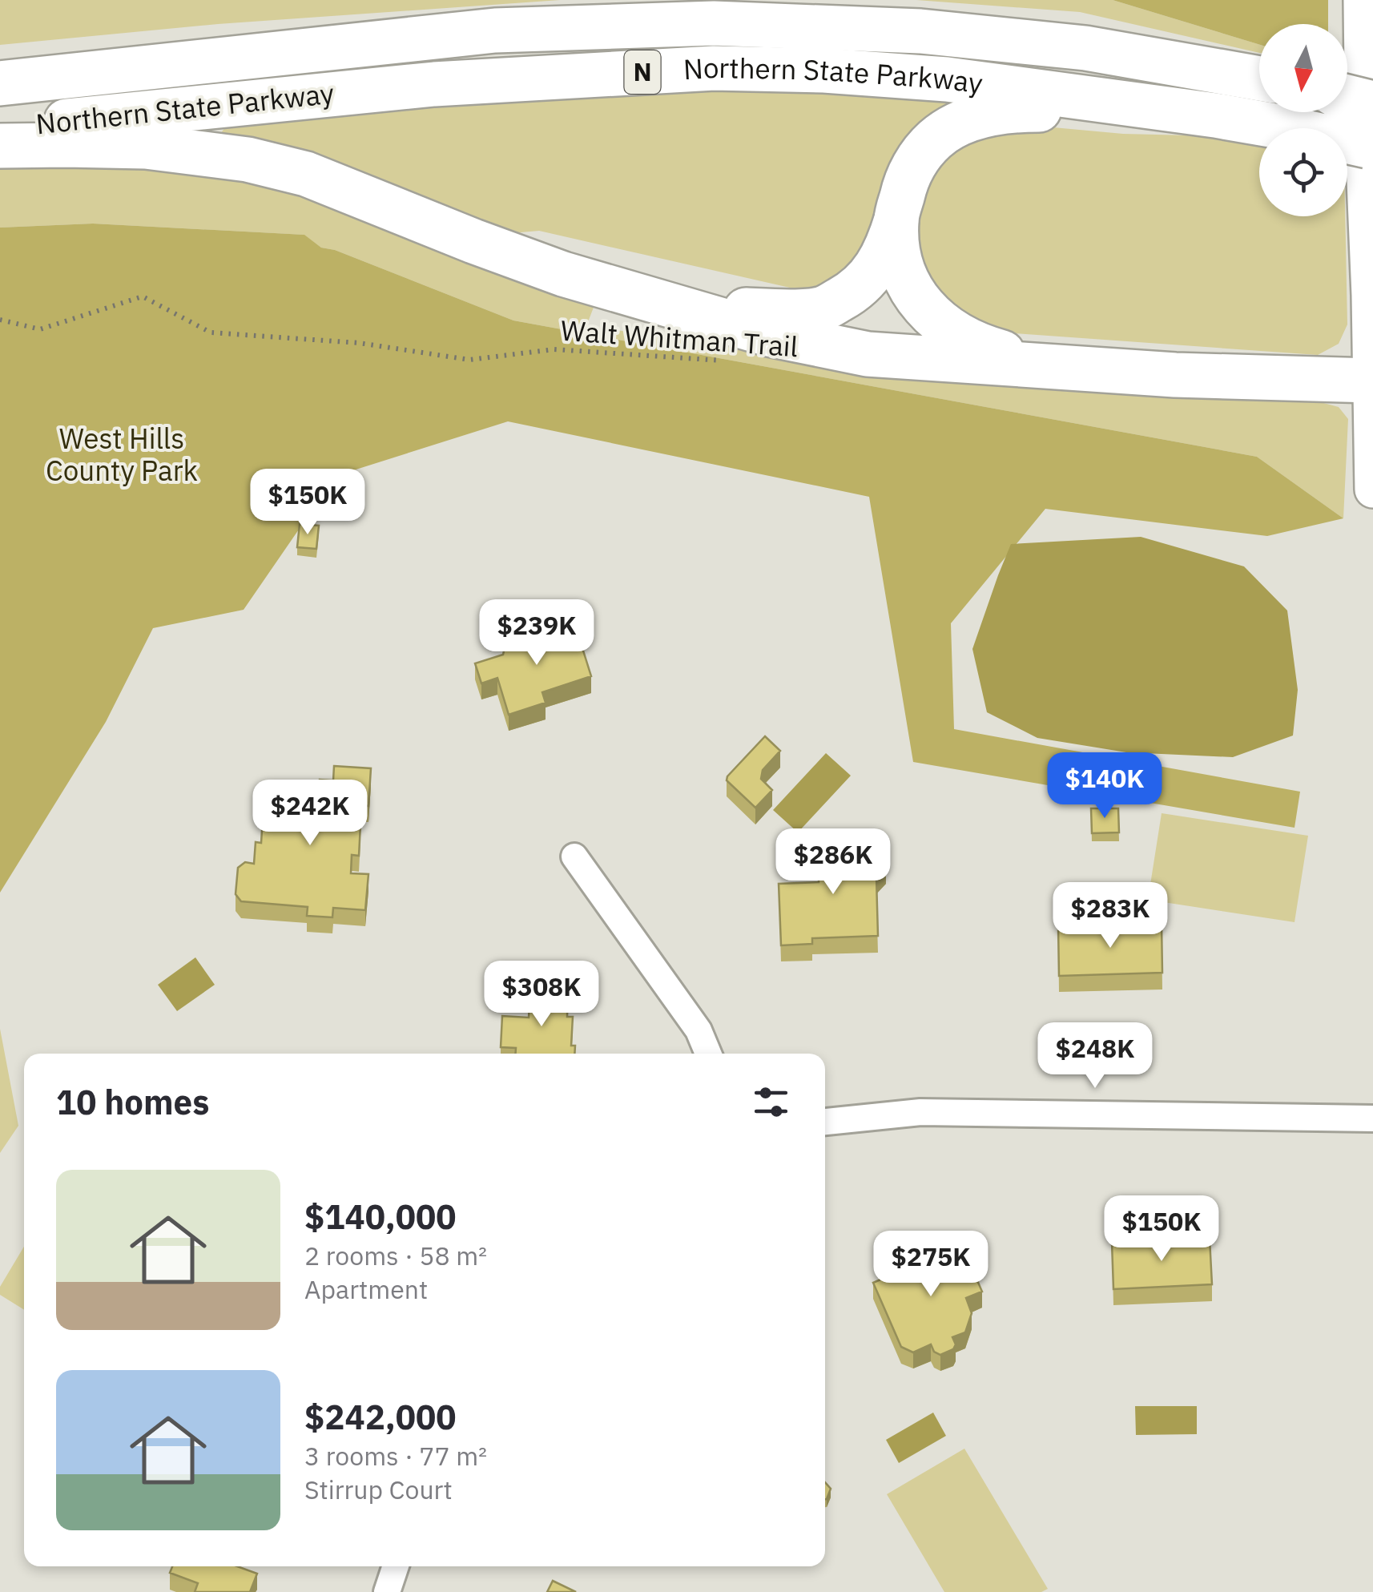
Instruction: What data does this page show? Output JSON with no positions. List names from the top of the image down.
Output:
{
  "streets": {
    "highway": ["N", "Northern State Parkway"],
    "path": ["Walt Whitman Trail"]
  },
  "parks": ["West Hills County Park"],
  "north": "bottom",
  "page": {
    "price": [
      "$150K",
      "$239K",
      "$140K",
      "$242K",
      "$286K",
      "$283K",
      "$308K",
      "$248K",
      "$150K",
      "$275K"
    ],
    "heading": "10 homes",
    "list": [
      {
        "name": "$140,000",
        "note": "2 rooms · 58 m² · Apartment"
      },
      {
        "name": "$242,000",
        "note": "3 rooms · 77 m² · Stirrup Court"
      }
    ]
  }
}
